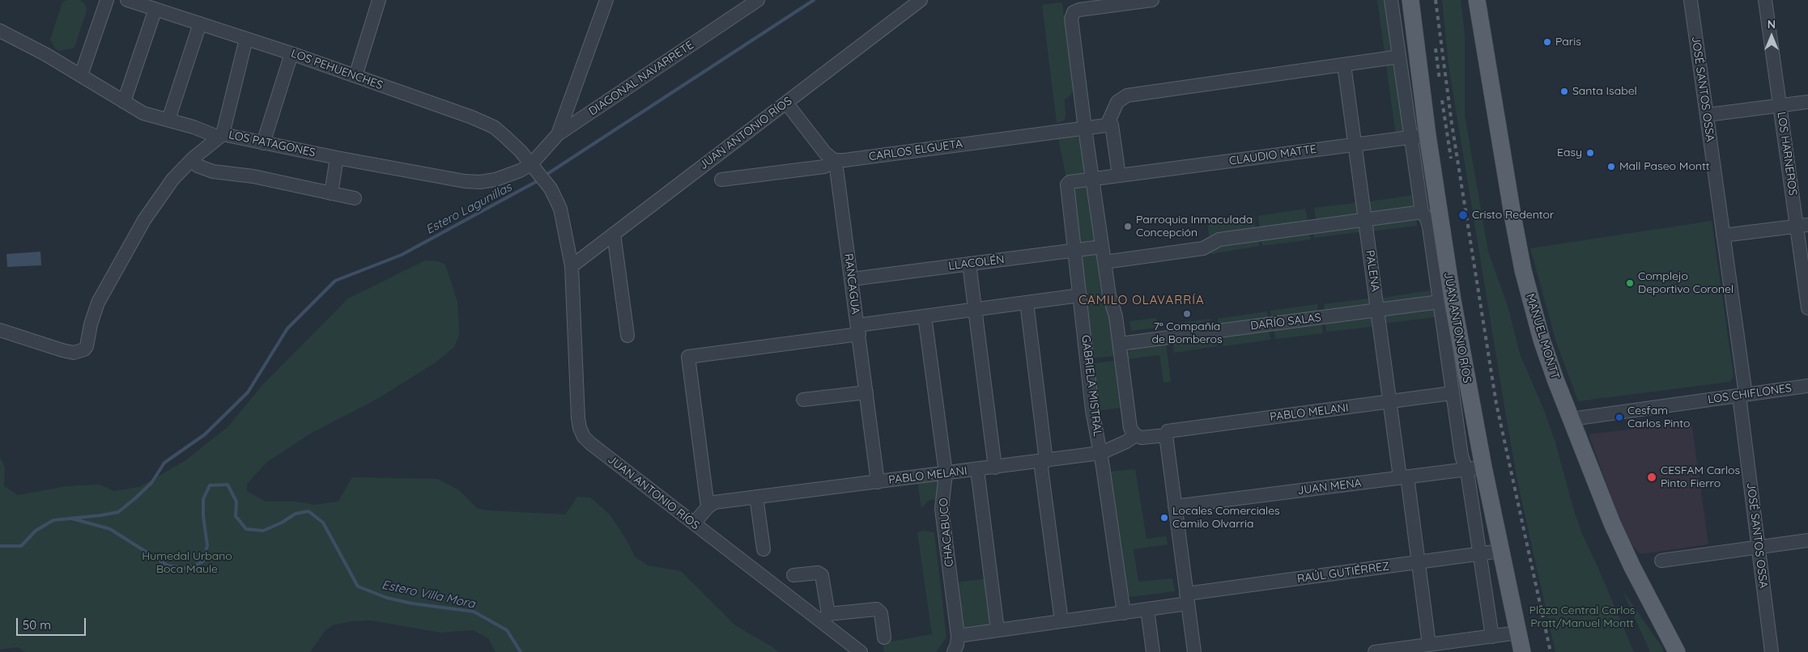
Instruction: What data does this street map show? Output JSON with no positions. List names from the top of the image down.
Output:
{
  "streets": {
    "main road": ["JUAN ANTONIO RÍOS", "MANUEL MONTT"],
    "street": [
      "LOS PEHUENCHES",
      "DIAGONAL NAVARRETE",
      "JOSÉ SANTOS OSSA",
      "LOS PATAGONES",
      "CARLOS ELGUETA",
      "LOS HARNEROS",
      "CLAUDIO MATTE",
      "LLACOLÉN",
      "PALENA",
      "RANCAGUA",
      "DARÍO SALAS",
      "GABRIELA MISTRAL",
      "LOS CHIFLONES",
      "PABLO MELANI",
      "JUAN MENA",
      "CHACABUCO",
      "RAÚL GUTIÉRREZ"
    ]
  },
  "crossings": [
    ["LOS PEHUENCHES", "DIAGONAL NAVARRETE"],
    ["LOS PEHUENCHES", "JUAN ANTONIO RÍOS"],
    ["LOS PEHUENCHES", "LOS PATAGONES"],
    ["DIAGONAL NAVARRETE", "JUAN ANTONIO RÍOS"],
    ["DIAGONAL NAVARRETE", "LOS PATAGONES"],
    ["JOSÉ SANTOS OSSA", "LOS CHIFLONES"],
    ["JUAN ANTONIO RÍOS", "LOS PATAGONES"],
    ["JUAN ANTONIO RÍOS", "CLAUDIO MATTE"],
    ["JUAN ANTONIO RÍOS", "DARÍO SALAS"],
    ["JUAN ANTONIO RÍOS", "JUAN MENA"],
    ["JUAN ANTONIO RÍOS", "RAÚL GUTIÉRREZ"],
    ["CARLOS ELGUETA", "RANCAGUA"],
    ["CLAUDIO MATTE", "PALENA"],
    ["CLAUDIO MATTE", "GABRIELA MISTRAL"],
    ["LLACOLÉN", "RANCAGUA"],
    ["LLACOLÉN", "GABRIELA MISTRAL"],
    ["PALENA", "DARÍO SALAS"],
    ["PALENA", "PABLO MELANI"],
    ["PALENA", "JUAN MENA"],
    ["PALENA", "RAÚL GUTIÉRREZ"],
    ["RANCAGUA", "PABLO MELANI"],
    ["MANUEL MONTT", "LOS CHIFLONES"],
    ["GABRIELA MISTRAL", "PABLO MELANI"],
    ["GABRIELA MISTRAL", "RAÚL GUTIÉRREZ"],
    ["PABLO MELANI", "CHACABUCO"],
    ["CHACABUCO", "RAÚL GUTIÉRREZ"]
  ],
  "districts": ["CAMILO OLAVARRÍA"],
  "water": ["Estero Lagunillas", "Estero Villa Mora"],
  "parks": ["Humedal Urbano Boca Maule", "Plaza Central Carlos Pratt/Manuel Montt"],
  "places": [
    "Paris",
    "Santa Isabel",
    "Easy",
    "Mall Paseo Montt",
    "Cristo Redentor",
    "Parroquia Inmaculada Concepción",
    "Complejo Deportivo Coronel",
    "7° Compañía de Bomberos",
    "Cesfam Carlos Pinto",
    "CESFAM Carlos Pinto Fierro",
    "Locales Comerciales Camilo Olvarria"
  ],
  "scale_bar": "50 m",
  "north": "top"
}
